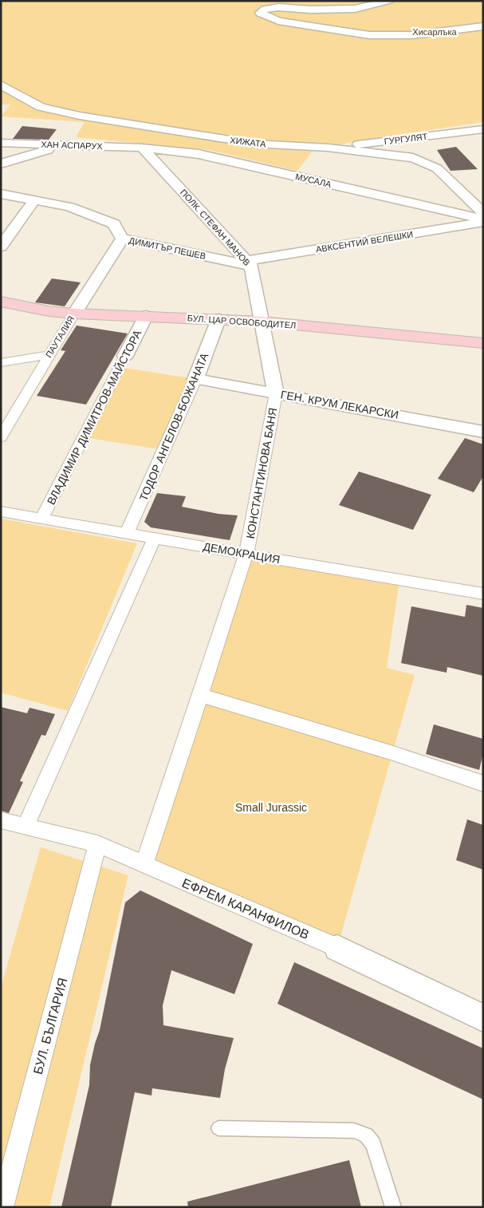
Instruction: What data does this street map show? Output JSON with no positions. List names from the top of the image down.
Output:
{
  "streets": {
    "main road": ["БУЛ. ЦАР ОСВОБОДИТЕЛ"],
    "street": [
      "ГУРГУЛЯТ",
      "ХИЖАТА",
      "ХАН АСПАРУХ",
      "МУСАЛА",
      "ПОЛК. СТЕФАН МАНОВ",
      "АВКСЕНТИЙ ВЕЛЕШКИ",
      "ДИМИТЪР ПЕШЕВ",
      "ПАУТАЛИЯ",
      "ГЕН. КРУМ ЛЕКАРСКИ",
      "ВЛАДИМИР ДИМИТРОВ-МАЙСТОРА",
      "ТОДОР АНГЕЛОВ-БОЖАНАТА",
      "КОНСТАНТИНОВА БАНЯ",
      "ДЕМОКРАЦИЯ",
      "ЕФРЕМ КАРАНФИЛОВ",
      "БУЛ. БЪЛГАРИЯ"
    ]
  },
  "crossings": [
    ["ГУРГУЛЯТ", "ХИЖАТА"],
    ["ХАН АСПАРУХ", "МУСАЛА"],
    ["ХАН АСПАРУХ", "ПОЛК. СТЕФАН МАНОВ"],
    ["МУСАЛА", "ПОЛК. СТЕФАН МАНОВ"],
    ["ПОЛК. СТЕФАН МАНОВ", "АВКСЕНТИЙ ВЕЛЕШКИ"],
    ["ПОЛК. СТЕФАН МАНОВ", "ДИМИТЪР ПЕШЕВ"],
    ["ПОЛК. СТЕФАН МАНОВ", "БУЛ. ЦАР ОСВОБОДИТЕЛ"],
    ["ПОЛК. СТЕФАН МАНОВ", "КОНСТАНТИНОВА БАНЯ"],
    ["АВКСЕНТИЙ ВЕЛЕШКИ", "ДИМИТЪР ПЕШЕВ"],
    ["ДИМИТЪР ПЕШЕВ", "ПАУТАЛИЯ"],
    ["БУЛ. ЦАР ОСВОБОДИТЕЛ", "ПАУТАЛИЯ"],
    ["БУЛ. ЦАР ОСВОБОДИТЕЛ", "ВЛАДИМИР ДИМИТРОВ-МАЙСТОРА"],
    ["БУЛ. ЦАР ОСВОБОДИТЕЛ", "ТОДОР АНГЕЛОВ-БОЖАНАТА"],
    ["БУЛ. ЦАР ОСВОБОДИТЕЛ", "КОНСТАНТИНОВА БАНЯ"],
    ["ГЕН. КРУМ ЛЕКАРСКИ", "ТОДОР АНГЕЛОВ-БОЖАНАТА"],
    ["ГЕН. КРУМ ЛЕКАРСКИ", "КОНСТАНТИНОВА БАНЯ"],
    ["ВЛАДИМИР ДИМИТРОВ-МАЙСТОРА", "ДЕМОКРАЦИЯ"],
    ["ТОДОР АНГЕЛОВ-БОЖАНАТА", "ДЕМОКРАЦИЯ"],
    ["КОНСТАНТИНОВА БАНЯ", "ДЕМОКРАЦИЯ"],
    ["КОНСТАНТИНОВА БАНЯ", "ЕФРЕМ КАРАНФИЛОВ"],
    ["ЕФРЕМ КАРАНФИЛОВ", "БУЛ. БЪЛГАРИЯ"]
  ],
  "parks": ["Хисарлъка", "Small Jurassic"]
}
